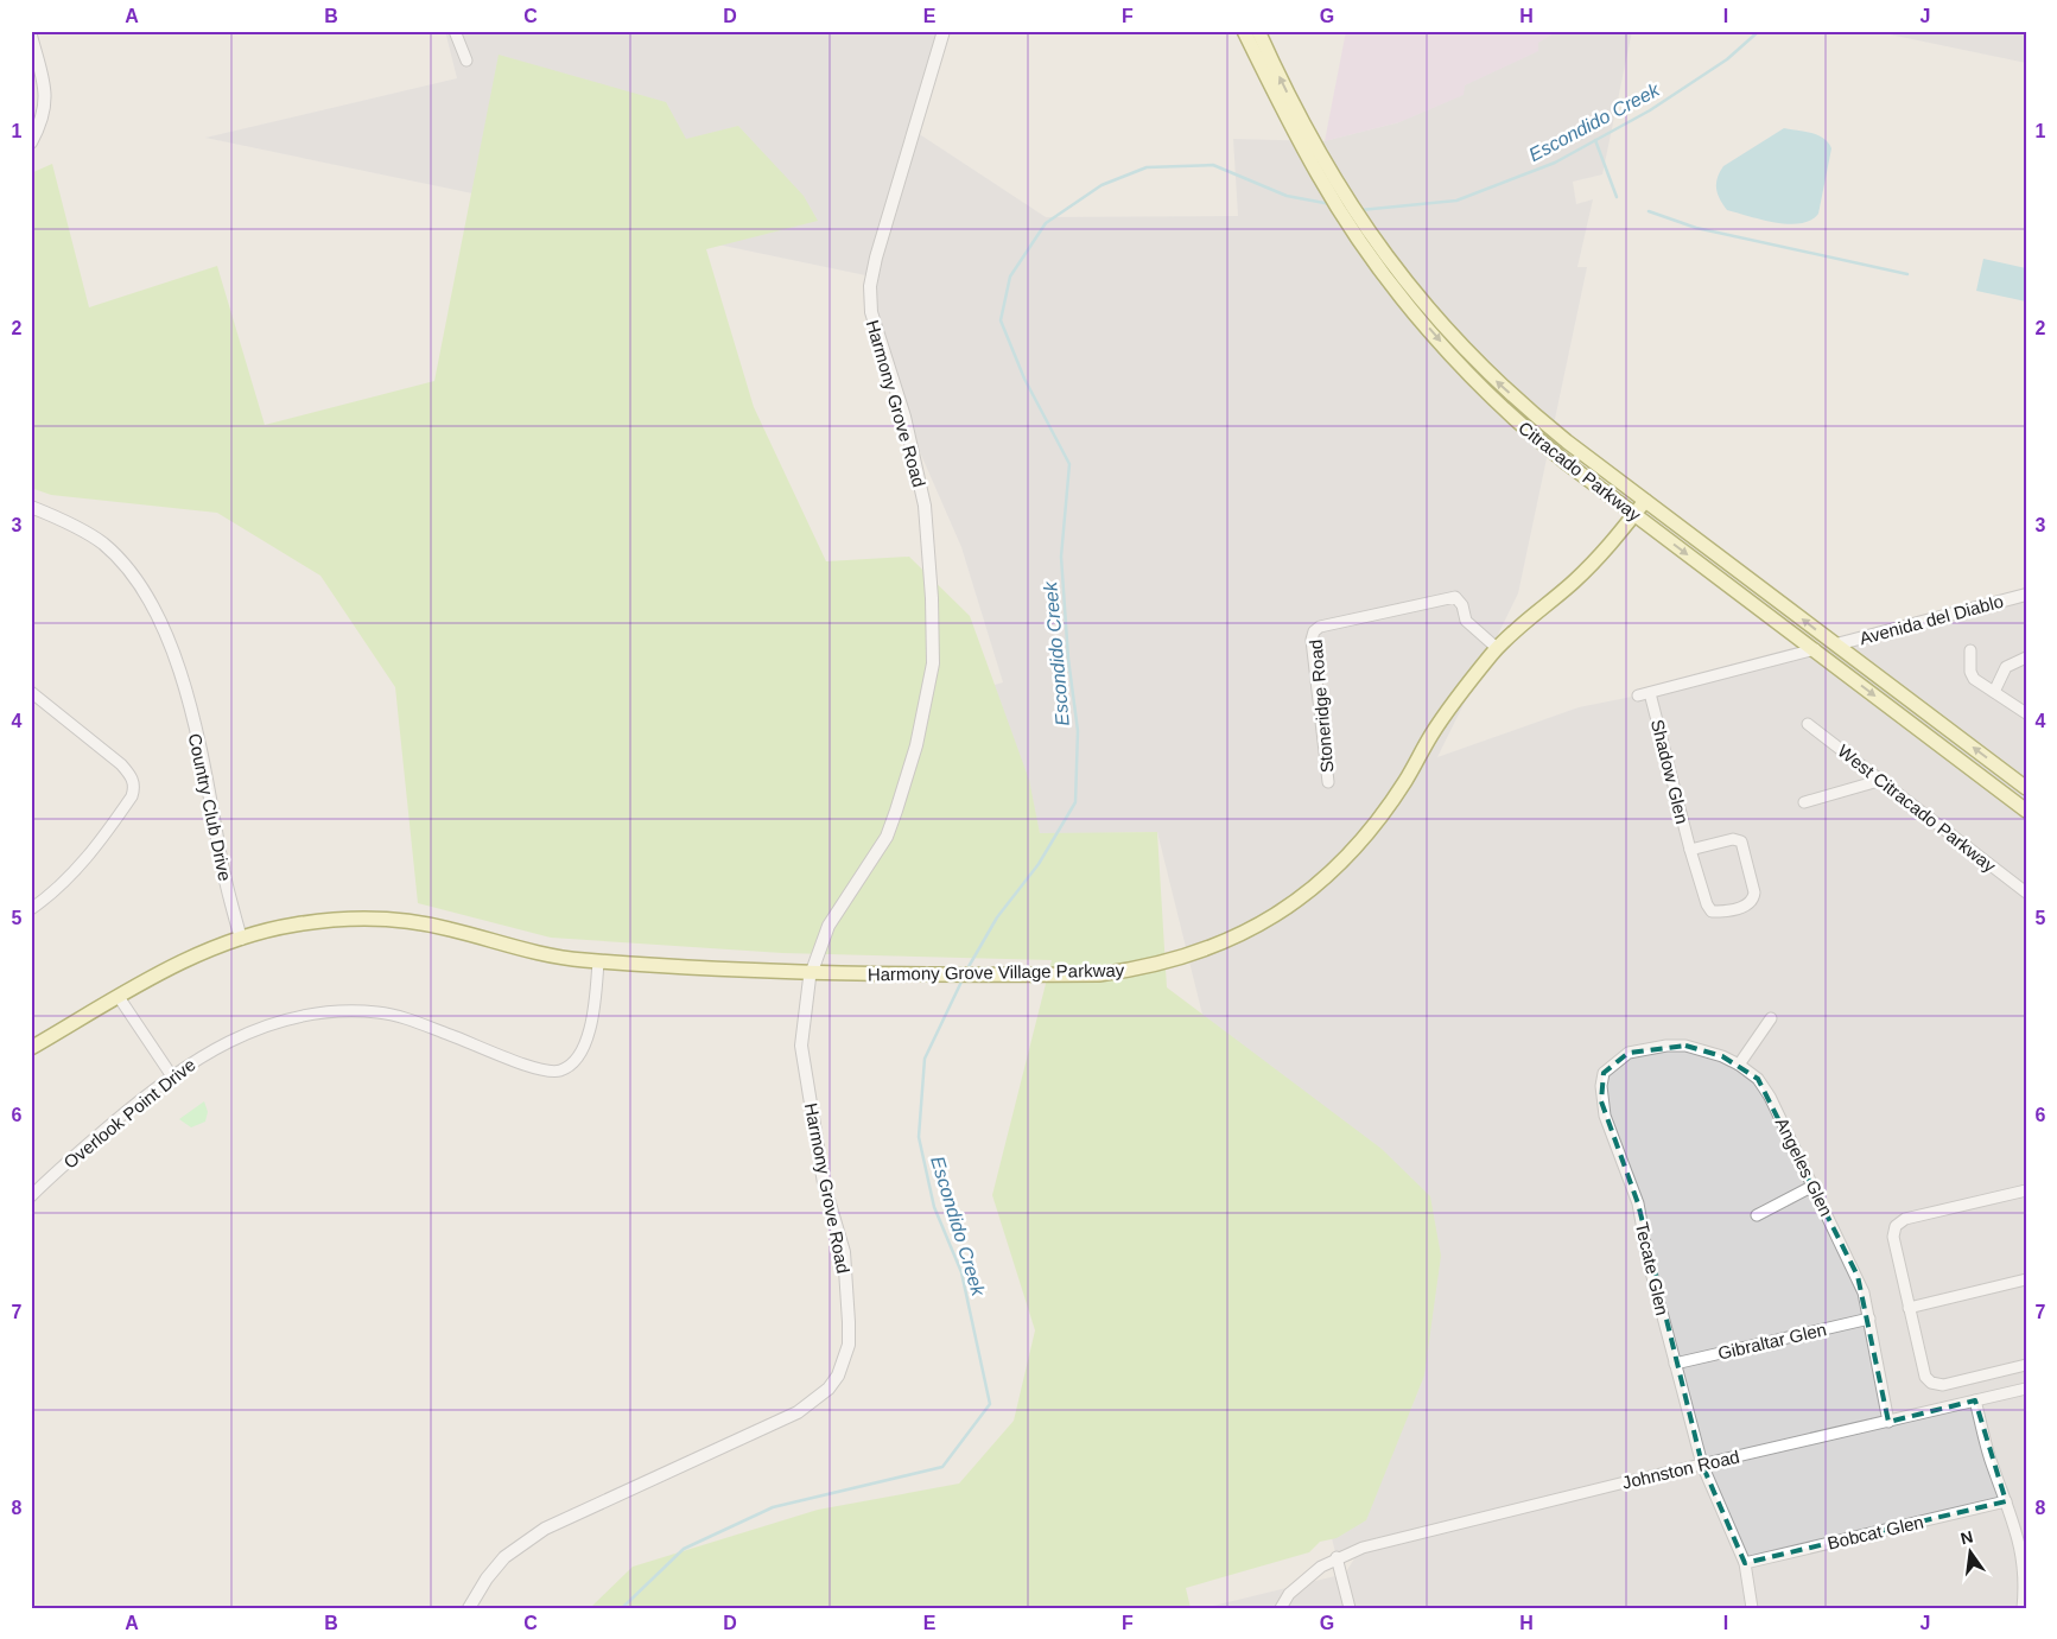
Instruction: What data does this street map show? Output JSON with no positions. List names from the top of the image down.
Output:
{
  "streets": {
    "main road": ["Citracado Parkway", "Harmony Grove Village Parkway"],
    "street": [
      "Harmony Grove Road",
      "Avenida del Diablo",
      "Stoneridge Road",
      "Shadow Glen",
      "Country Club Drive",
      "West Citracado Parkway",
      "Overlook Point Drive",
      "Angeles Glen",
      "Tecate Glen",
      "Gibraltar Glen",
      "Johnston Road",
      "Bobcat Glen"
    ]
  },
  "crossings": [
    ["Harmony Grove Road", "Harmony Grove Village Parkway"],
    ["Citracado Parkway", "Avenida del Diablo"],
    ["Citracado Parkway", "Harmony Grove Village Parkway"],
    ["Stoneridge Road", "Harmony Grove Village Parkway"],
    ["Country Club Drive", "Harmony Grove Village Parkway"],
    ["Harmony Grove Village Parkway", "Overlook Point Drive"],
    ["Angeles Glen", "Tecate Glen"],
    ["Angeles Glen", "Gibraltar Glen"],
    ["Angeles Glen", "Johnston Road"],
    ["Tecate Glen", "Gibraltar Glen"],
    ["Tecate Glen", "Johnston Road"],
    ["Tecate Glen", "Bobcat Glen"]
  ],
  "water": ["Escondido Creek"],
  "north": "top",
  "grid": {
    "columns": [
      "A",
      "B",
      "C",
      "D",
      "E",
      "F",
      "G",
      "H",
      "I",
      "J"
    ],
    "rows": [
      "1",
      "2",
      "3",
      "4",
      "5",
      "6",
      "7",
      "8"
    ]
  }
}
